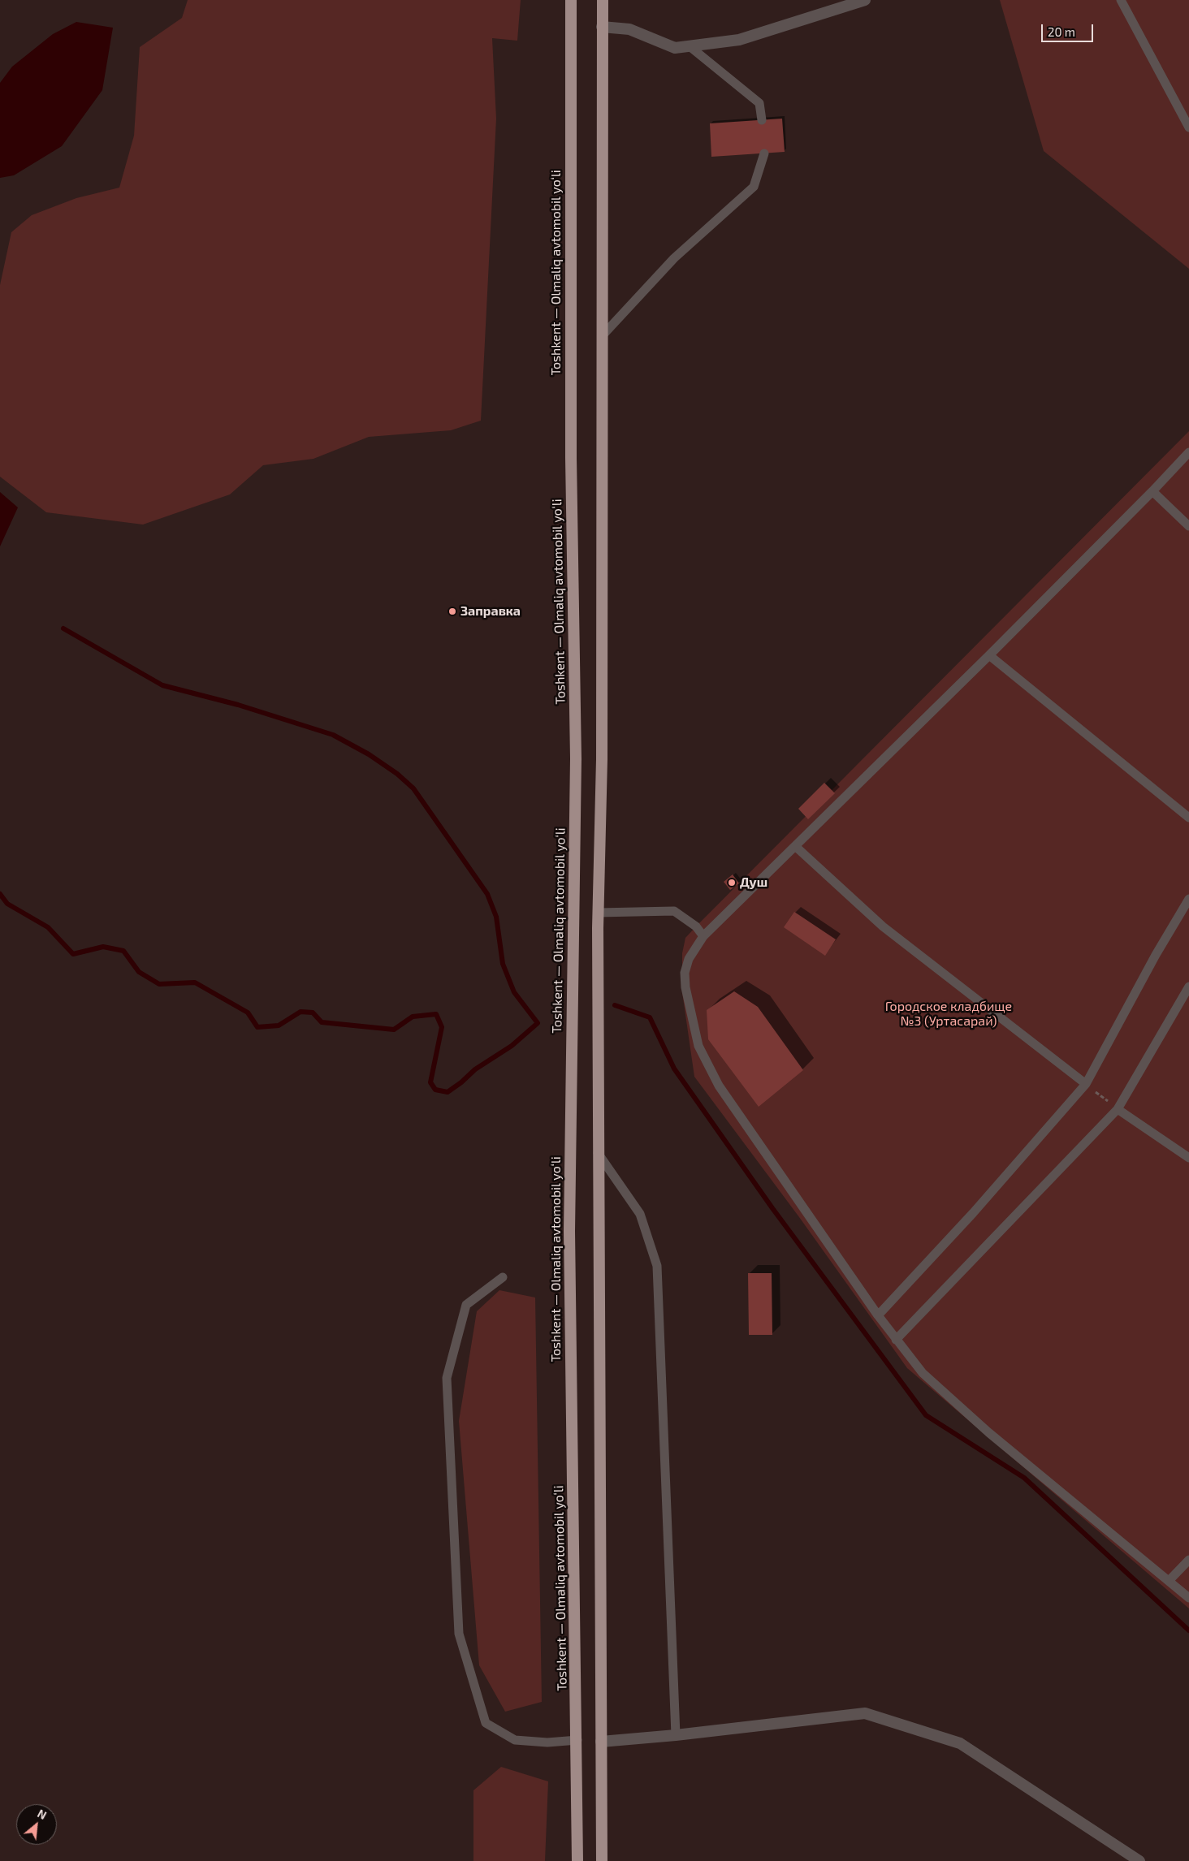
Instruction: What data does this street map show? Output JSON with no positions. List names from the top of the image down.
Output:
{
  "streets": {
    "highway": ["Toshkent — Olmaliq avtomobil yo‘li"]
  },
  "parks": ["Городское кладбище №3 (Уртасарай)"],
  "places": ["Заправка", "Душ"],
  "scale_bar": "20 m",
  "north": "top right"
}
